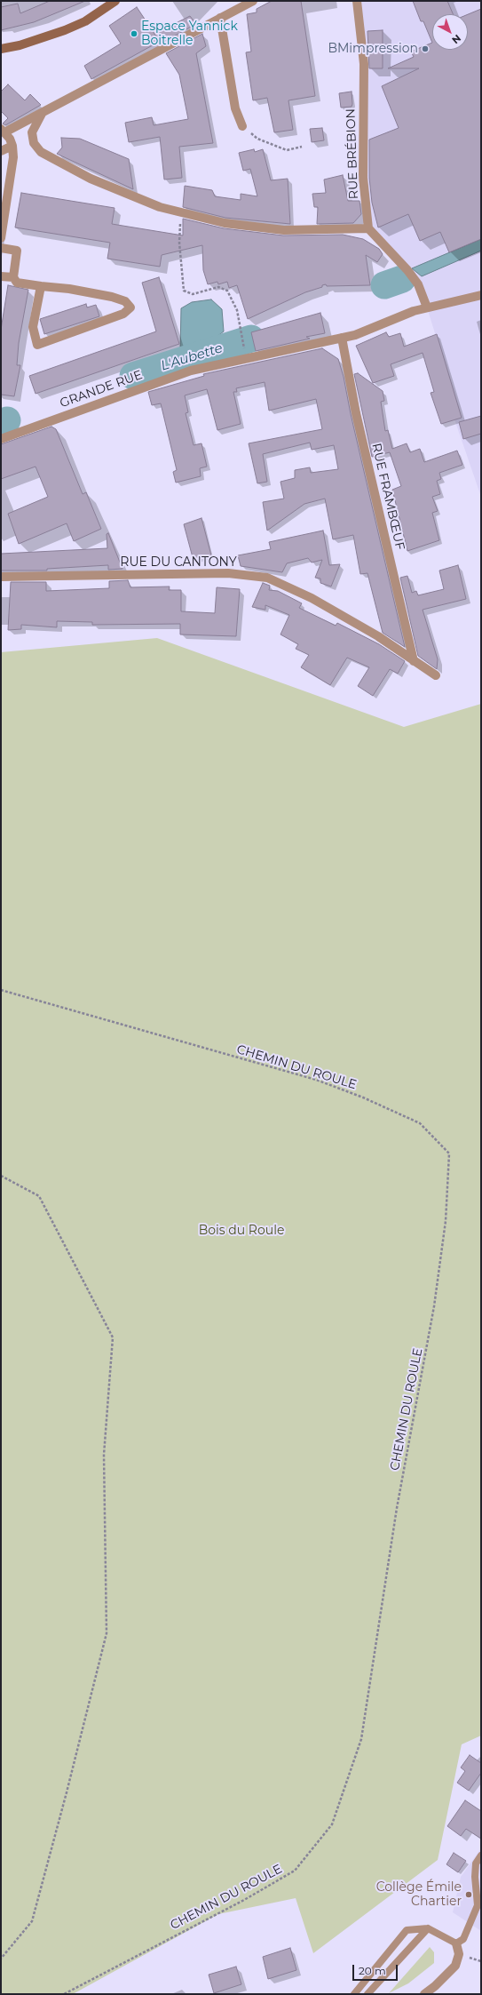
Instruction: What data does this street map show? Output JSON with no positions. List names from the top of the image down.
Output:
{
  "streets": {
    "street": [
      "RUE BRÉBION",
      "GRANDE RUE",
      "RUE FRAMBŒUF",
      "RUE DU CANTONY"
    ],
    "path": ["CHEMIN DU ROULE"]
  },
  "crossings": [
    ["GRANDE RUE", "RUE FRAMBŒUF"],
    ["RUE FRAMBŒUF", "RUE DU CANTONY"]
  ],
  "water": ["L'Aubette"],
  "parks": ["Bois du Roule"],
  "places": ["Espace Yannick Boitrelle", "BMimpression", "Collège Émile Chartier"],
  "scale_bar": "20 m",
  "north": "bottom right"
}
